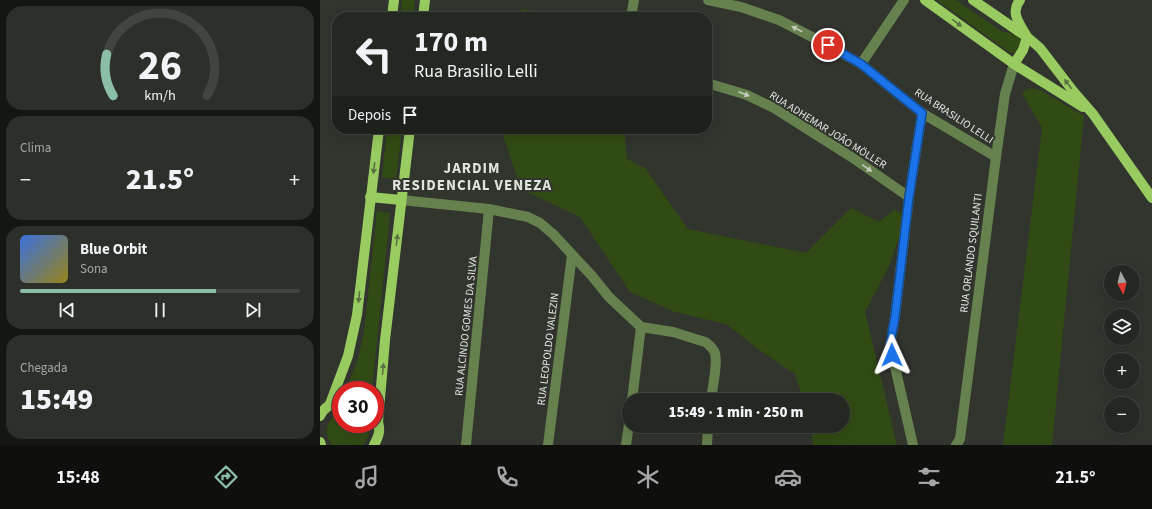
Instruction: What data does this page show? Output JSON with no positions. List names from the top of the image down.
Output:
{
  "streets": {
    "street": [
      "RUA BRASILIO LELLI",
      "RUA ADHEMAR JOÃO MÖLLER",
      "RUA ORLANDO SQUILANTI",
      "RUA ALCINDO GOMES DA SILVA",
      "RUA LEOPOLDO VALEZIN"
    ]
  },
  "crossings": [
    ["RUA BRASILIO LELLI", "RUA ORLANDO SQUILANTI"]
  ],
  "one_way": ["RUA BRASILIO LELLI", "RUA ADHEMAR JOÃO MÖLLER"],
  "districts": ["JARDIM RESIDENCIAL VENEZA"],
  "north": "bottom",
  "page": {
    "turn": ["170 m", "Rua Brasilio Lelli"],
    "then": "Depois",
    "tile": [
      "Clima",
      ["Chegada", "15:49"]
    ],
    "heat": ["−", "21.5°", "+"],
    "song": ["Blue Orbit", "Sona"],
    "map_buttons": ["+", "−"],
    "limit": "30",
    "trip": "15:49 · 1 min · 250 m",
    "tabs": ["15:48", "21.5°"],
    "gauge": ["26", "km/h"]
  }
}
